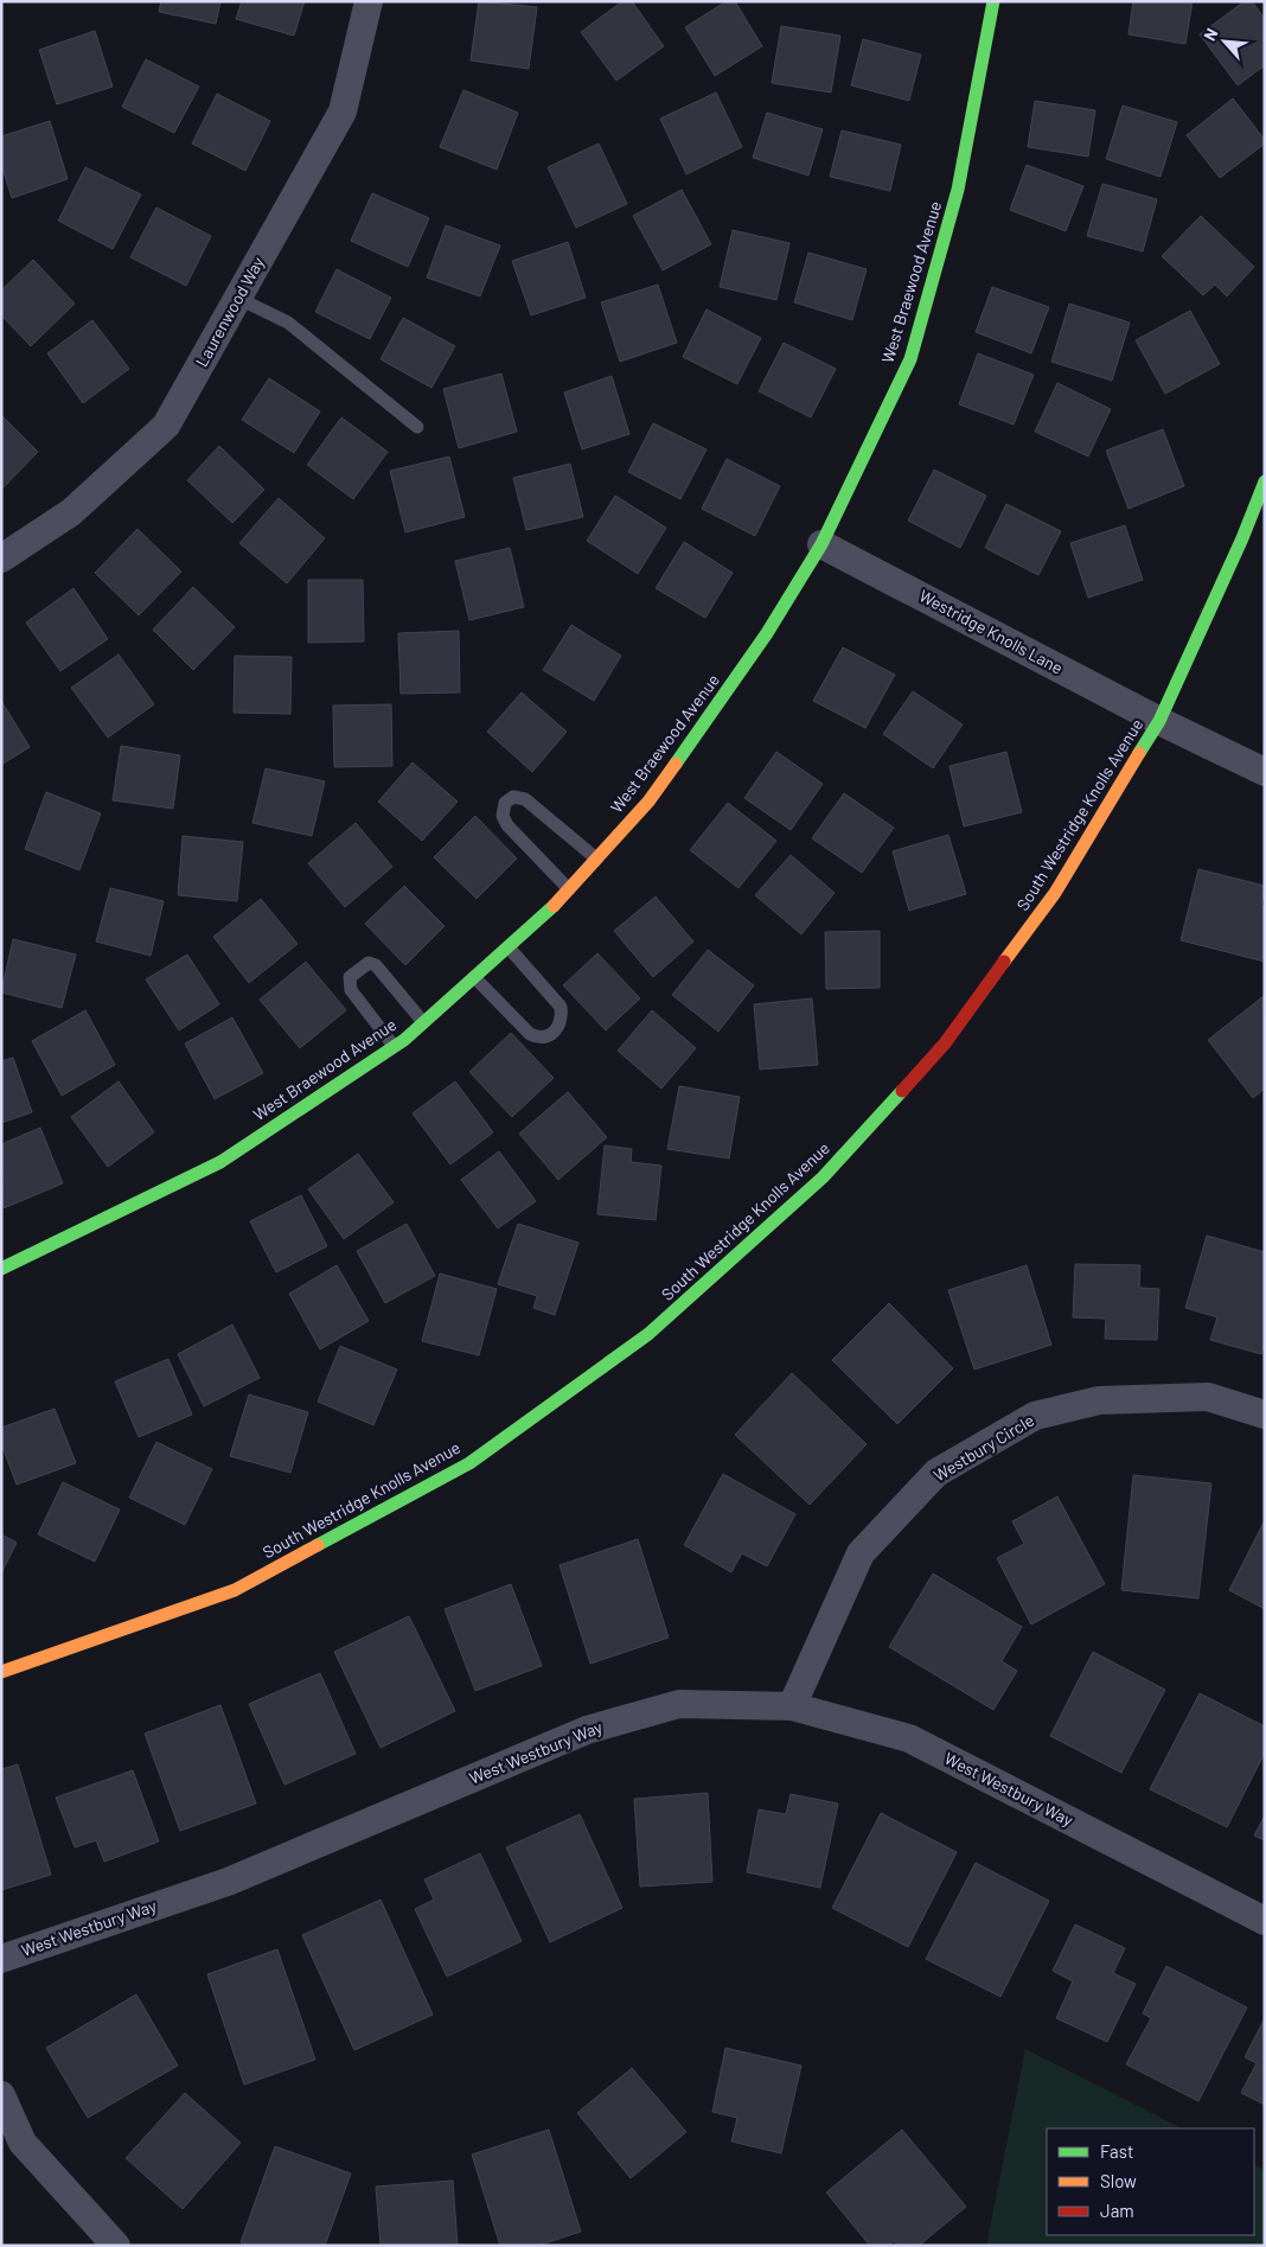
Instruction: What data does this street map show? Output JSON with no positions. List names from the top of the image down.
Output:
{
  "streets": {
    "street": [
      "West Braewood Avenue",
      "Laurenwood Way",
      "Westridge Knolls Lane",
      "South Westridge Knolls Avenue",
      "Westbury Circle",
      "West Westbury Way"
    ]
  },
  "crossings": [
    ["West Braewood Avenue", "Westridge Knolls Lane"],
    ["Westridge Knolls Lane", "South Westridge Knolls Avenue"],
    ["Westbury Circle", "West Westbury Way"]
  ],
  "legend": ["Fast", "Slow", "Jam"],
  "north": "top left"
}
